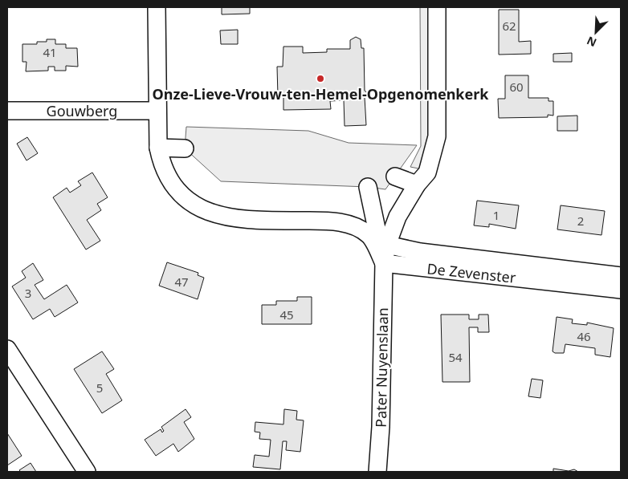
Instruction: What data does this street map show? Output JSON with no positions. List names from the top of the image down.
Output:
{
  "streets": {
    "street": ["Gouwberg", "De Zevenster", "Pater Nuyenslaan"]
  },
  "crossings": [
    ["Gouwberg", "Pater Nuyenslaan"],
    ["De Zevenster", "Pater Nuyenslaan"]
  ],
  "places": ["Onze-Lieve-Vrouw-ten-Hemel-Opgenomenkerk"],
  "house_numbers": [
    "62",
    "41",
    "60",
    "1",
    "2",
    "47",
    "3",
    "45",
    "46",
    "54",
    "5"
  ],
  "north": "bottom left"
}
